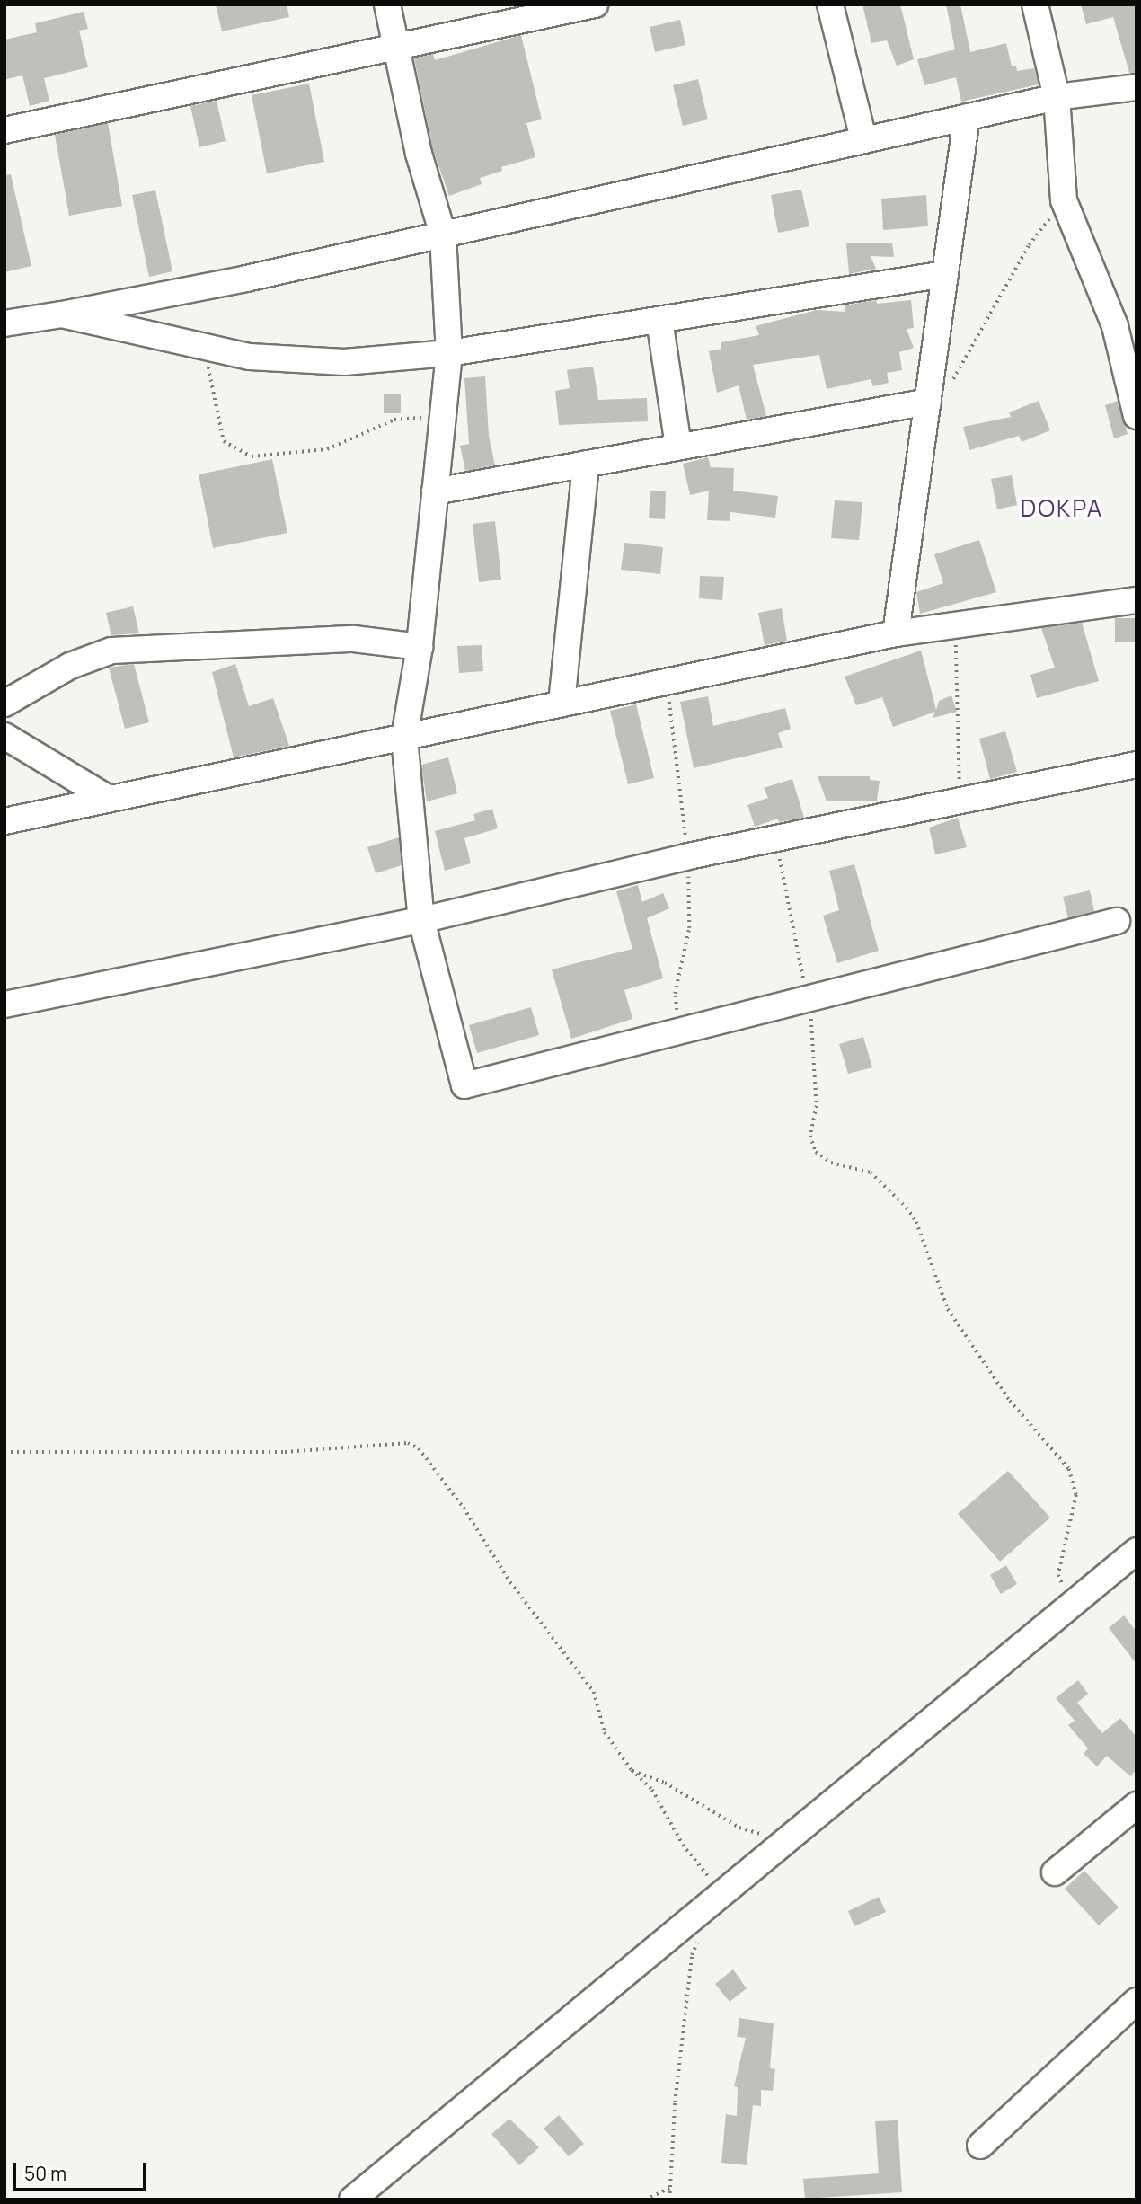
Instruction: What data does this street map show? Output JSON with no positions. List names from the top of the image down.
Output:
{
  "districts": ["DOKPA"],
  "scale_bar": "50 m"
}
